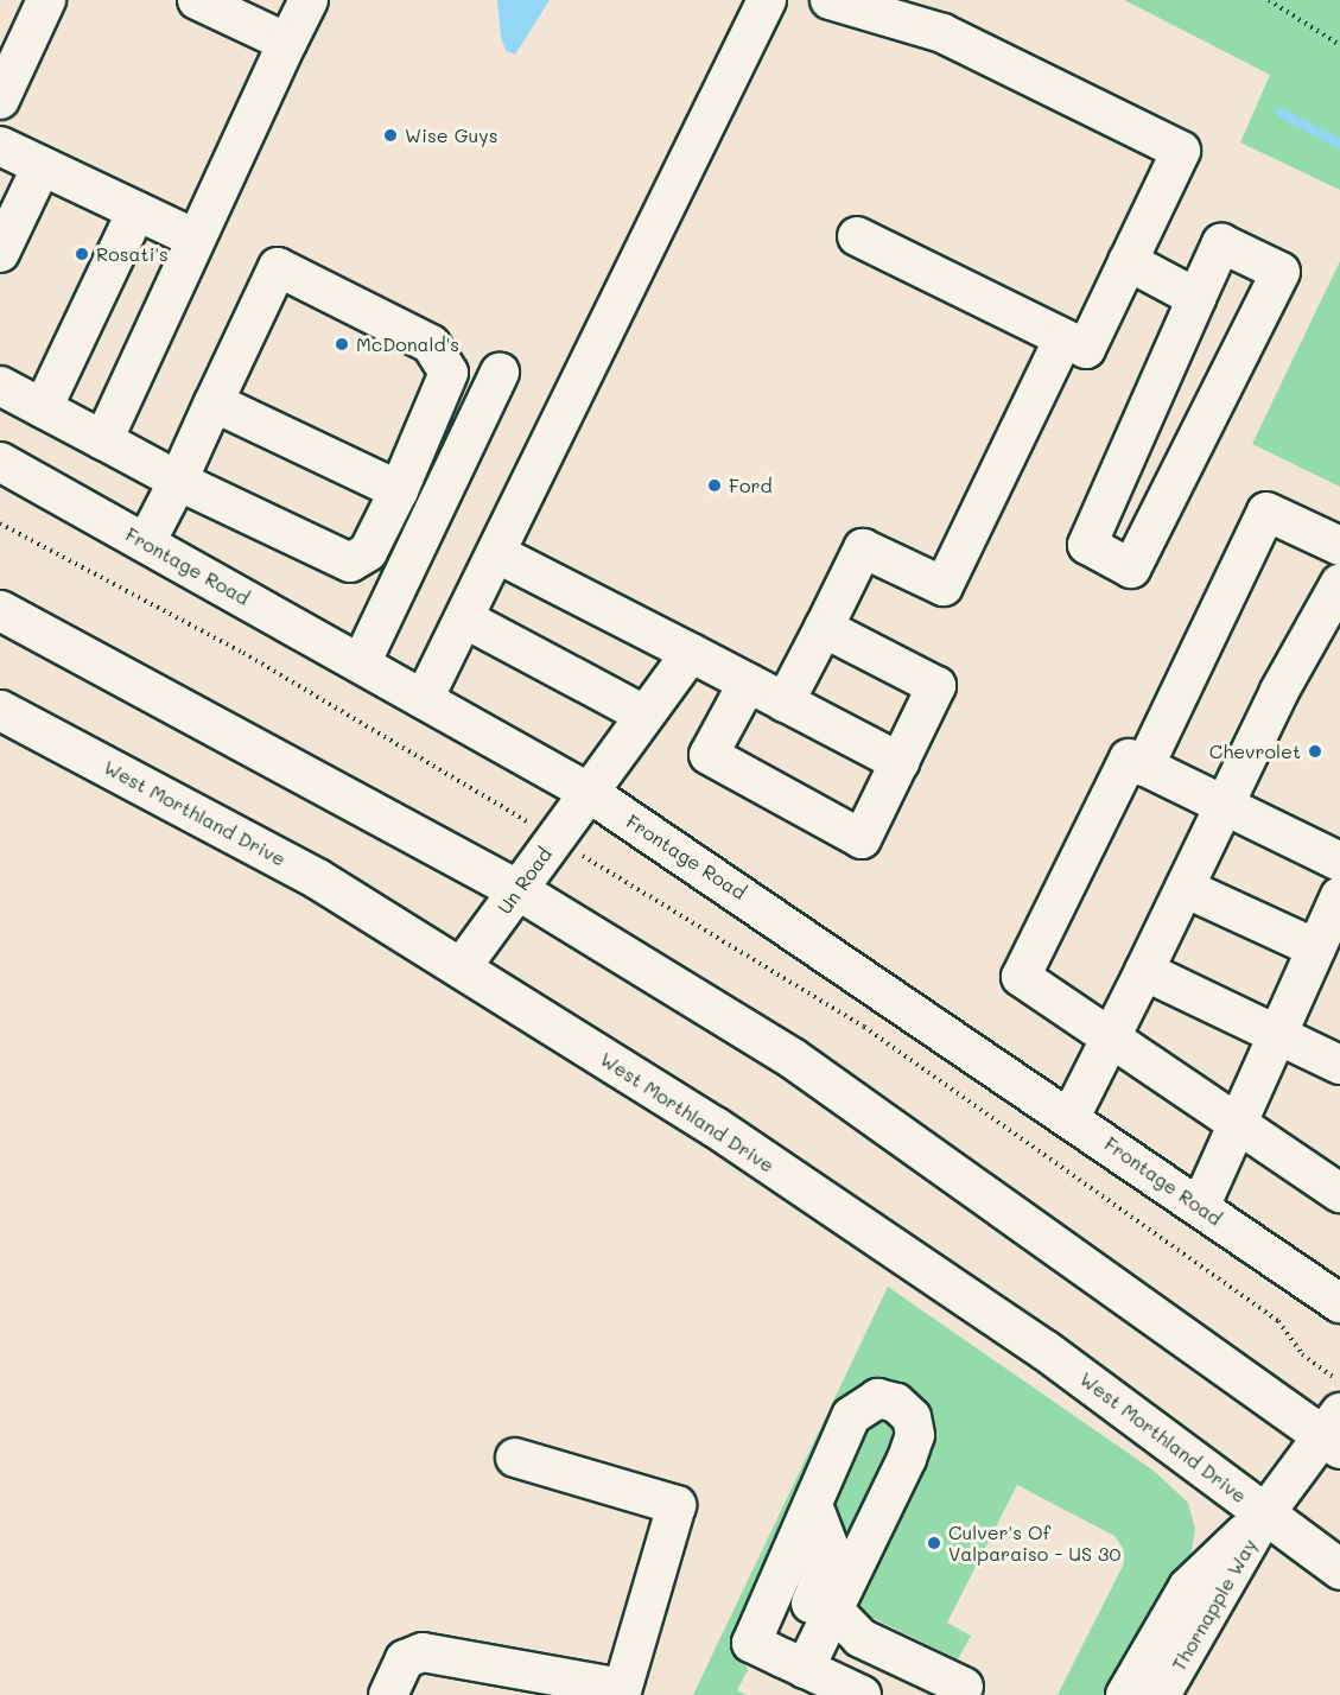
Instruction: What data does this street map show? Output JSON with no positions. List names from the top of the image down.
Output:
{
  "streets": {
    "highway": ["West Morthland Drive"],
    "street": ["Frontage Road", "Un Road", "Thornapple Way"]
  },
  "crossings": [
    ["Frontage Road", "Un Road"],
    ["West Morthland Drive", "Un Road"],
    ["West Morthland Drive", "Thornapple Way"]
  ],
  "places": [
    "Wise Guys",
    "Rosati's",
    "McDonald's",
    "Ford",
    "Chevrolet",
    "Culver's Of Valparaiso - US 30"
  ]
}
